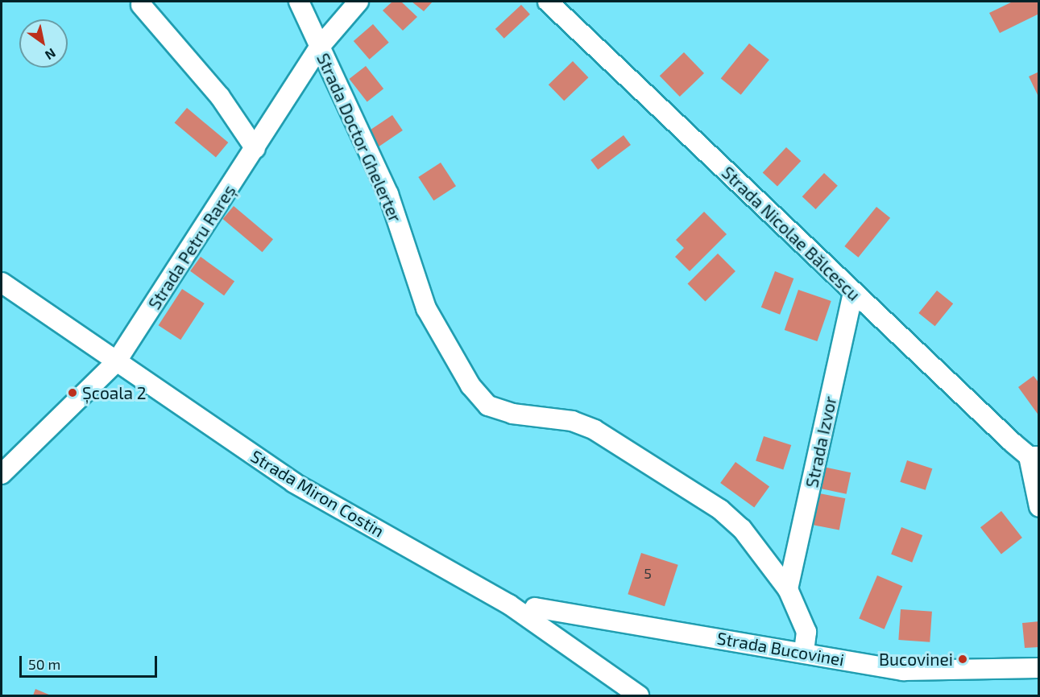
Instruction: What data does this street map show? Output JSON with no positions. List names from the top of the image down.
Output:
{
  "streets": {
    "street": [
      "Strada Doctor Ghelerter",
      "Strada Nicolae Bălcescu",
      "Strada Petru Rareș",
      "Strada Izvor",
      "Strada Miron Costin",
      "Strada Bucovinei"
    ]
  },
  "crossings": [
    ["Strada Doctor Ghelerter", "Strada Petru Rareș"],
    ["Strada Doctor Ghelerter", "Strada Izvor"],
    ["Strada Doctor Ghelerter", "Strada Bucovinei"],
    ["Strada Nicolae Bălcescu", "Strada Izvor"],
    ["Strada Petru Rareș", "Strada Miron Costin"],
    ["Strada Miron Costin", "Strada Bucovinei"]
  ],
  "places": ["Școala 2", "Bucovinei"],
  "house_numbers": ["5"],
  "scale_bar": "50 m",
  "north": "bottom right"
}
